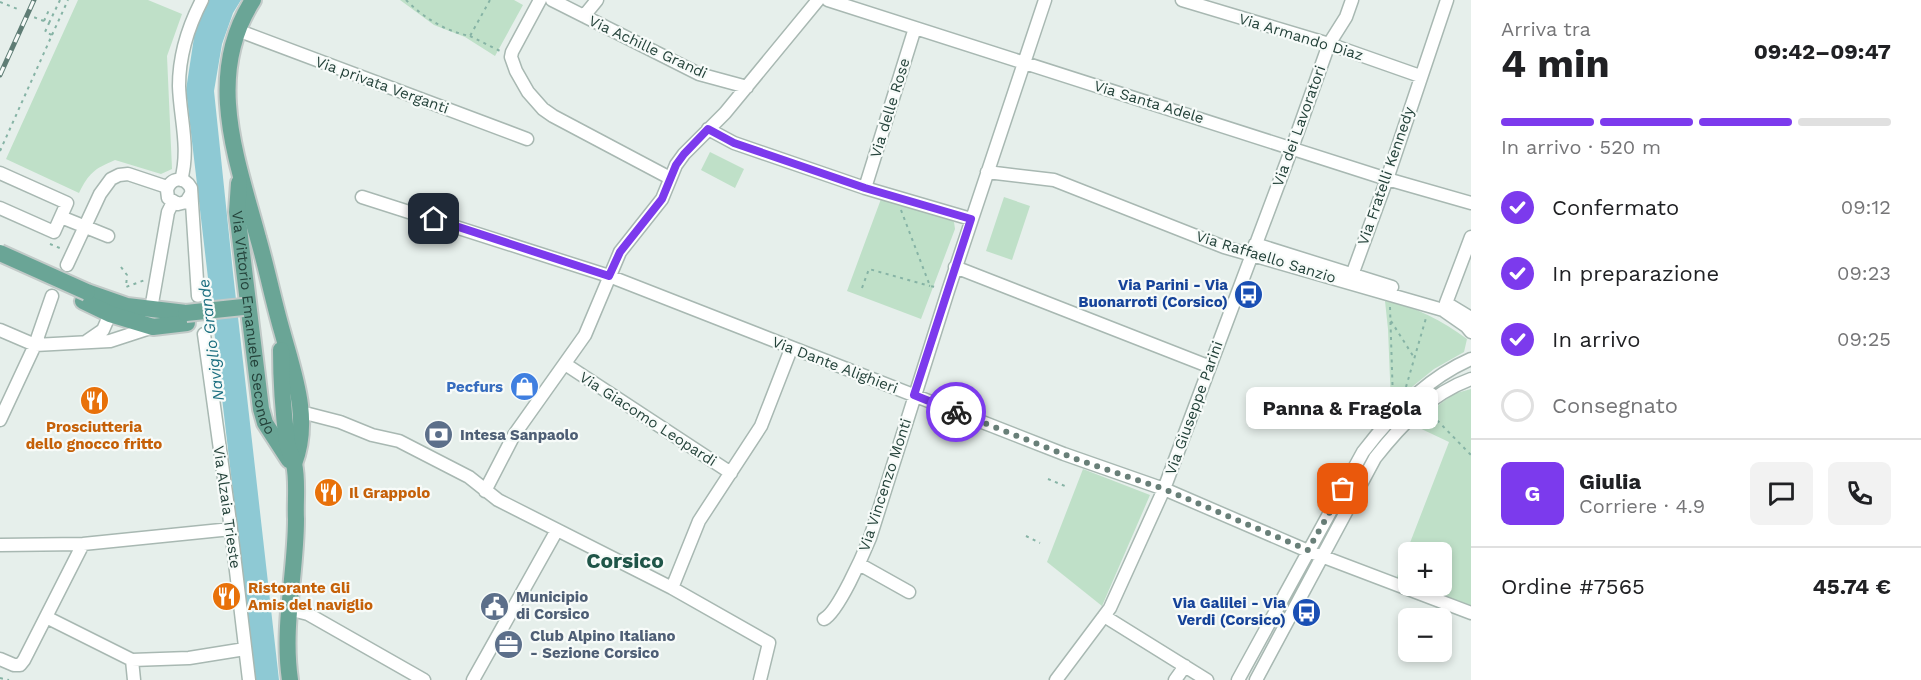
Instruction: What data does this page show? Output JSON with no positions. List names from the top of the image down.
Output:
{
  "streets": {
    "main road": ["Via Vittorio Emanuele Secondo"],
    "street": [
      "Via Armando Diaz",
      "Via Achille Grandi",
      "Via privata Verganti",
      "Via Santa Adele",
      "Via delle Rose",
      "Via dei Lavoratori",
      "Via Fratelli Kennedy",
      "Via Raffaello Sanzio",
      "Via Dante Alighieri",
      "Via Giuseppe Parini",
      "Via Giacomo Leopardi",
      "Via Vincenzo Monti",
      "Via Alzaia Trieste"
    ]
  },
  "crossings": [
    ["Via Armando Diaz", "Via dei Lavoratori"],
    ["Via Armando Diaz", "Via Fratelli Kennedy"],
    ["Via privata Verganti", "Via Vittorio Emanuele Secondo"],
    ["Via Santa Adele", "Via delle Rose"],
    ["Via Santa Adele", "Via dei Lavoratori"],
    ["Via Santa Adele", "Via Fratelli Kennedy"],
    ["Via Santa Adele", "Via Vincenzo Monti"],
    ["Via dei Lavoratori", "Via Raffaello Sanzio"],
    ["Via dei Lavoratori", "Via Giuseppe Parini"],
    ["Via Fratelli Kennedy", "Via Raffaello Sanzio"],
    ["Via Raffaello Sanzio", "Via Giuseppe Parini"],
    ["Via Raffaello Sanzio", "Via Vincenzo Monti"],
    ["Via Dante Alighieri", "Via Giuseppe Parini"],
    ["Via Dante Alighieri", "Via Vincenzo Monti"]
  ],
  "districts": ["Corsico"],
  "water": ["Naviglio Grande"],
  "places": {
    "bus stop": ["Via Parini - Via Buonarroti (Corsico)", "Via Galilei - Via Verdi (Corsico)"],
    "shop": ["Pecfurs"],
    "restaurant": ["Prosciutteria dello gnocco fritto", "Il Grappolo", "Ristorante Gli Amis del naviglio"],
    "bank": ["Intesa Sanpaolo"],
    "other": ["Panna & Fragola"],
    "public building": ["Municipio di Corsico"],
    "office": ["Club Alpino Italiano - Sezione Corsico"]
  },
  "page": {
    "heading": ["4 min", "Arriva tra", "09:42–09:47"],
    "panel": [
      "Giulia",
      "Corriere · 4.9",
      "Ordine #7565",
      "45.74 €"
    ],
    "bar": "In arrivo · 520 m",
    "list": [
      ["Confermato", "09:12"],
      ["In preparazione", "09:23"],
      ["In arrivo", "09:25"],
      "Consegnato"
    ],
    "bubble": "Panna & Fragola",
    "round": "G",
    "map_buttons": ["+", "−"]
  }
}
